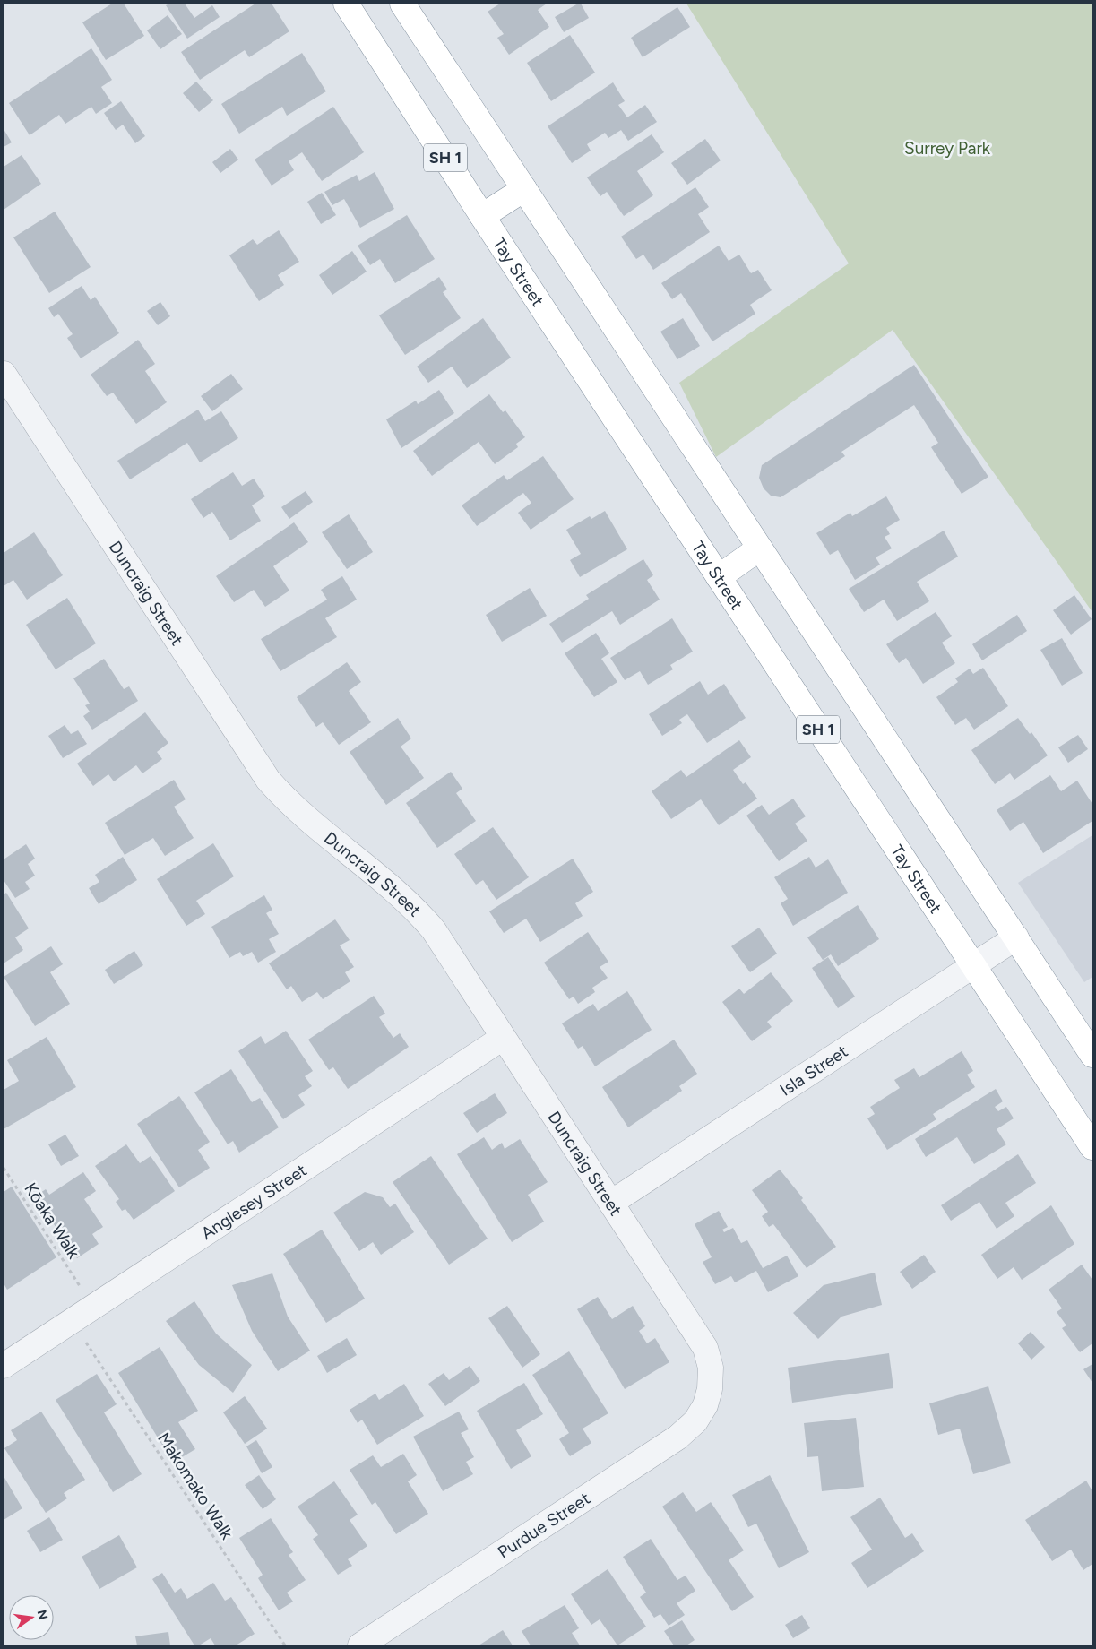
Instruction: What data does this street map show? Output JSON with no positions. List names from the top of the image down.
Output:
{
  "streets": {
    "highway": ["SH 1", "Tay Street"],
    "street": [
      "Duncraig Street",
      "Isla Street",
      "Anglesey Street",
      "Purdue Street"
    ],
    "path": ["Kōaka Walk", "Makomako Walk"]
  },
  "crossings": [
    ["SH 1", "Isla Street"],
    ["Tay Street", "Isla Street"],
    ["Duncraig Street", "Isla Street"],
    ["Duncraig Street", "Anglesey Street"],
    ["Duncraig Street", "Purdue Street"]
  ],
  "parks": ["Surrey Park"],
  "north": "right"
}
